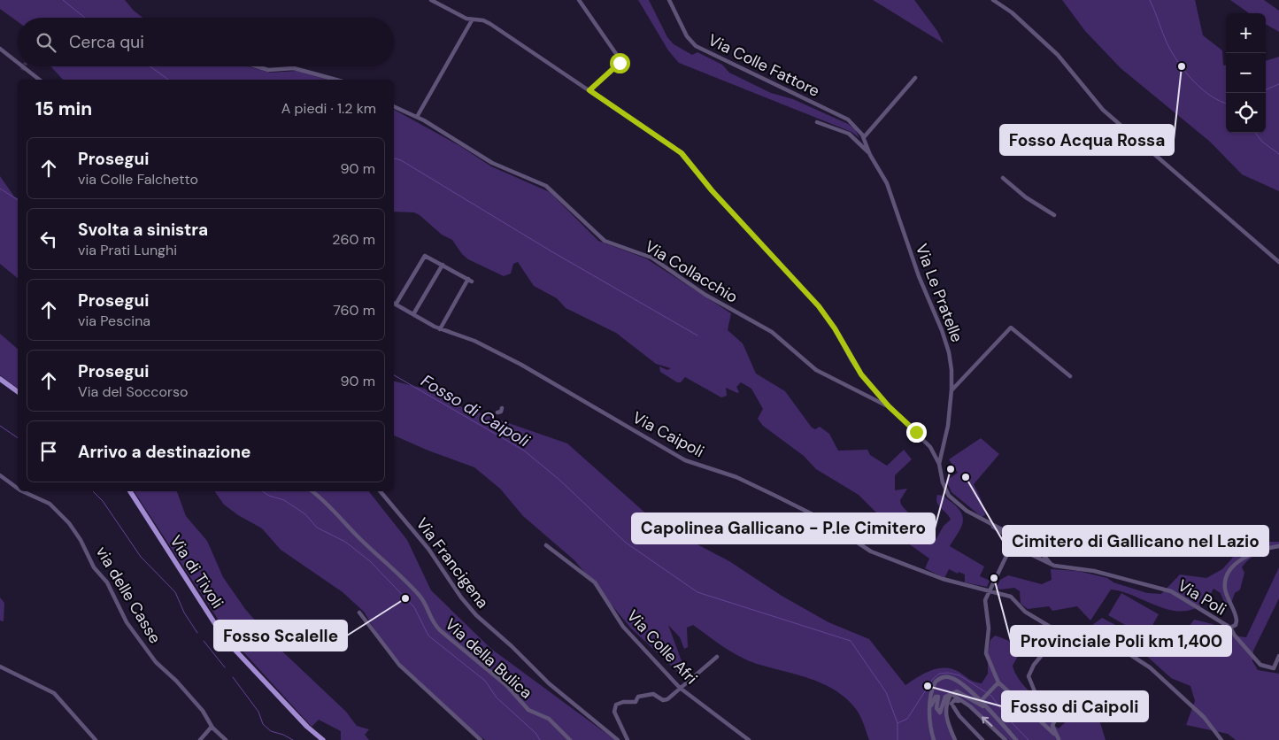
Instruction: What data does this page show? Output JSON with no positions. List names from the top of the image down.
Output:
{
  "streets": {
    "main road": ["Via di Tivoli"],
    "street": [
      "Via Colle Fattore",
      "Via Collacchio",
      "Via Le Pratelle",
      "Via Caipoli",
      "Via Francigena",
      "via delle Casse",
      "Via Poli",
      "Via Colle Afri",
      "Via della Bulica"
    ]
  },
  "crossings": [
    ["Via Colle Fattore", "Via Le Pratelle"]
  ],
  "water": ["Fosso di Caipoli"],
  "places": [
    "Fosso Acqua Rossa",
    "Capolinea Gallicano - P.le Cimitero",
    "Cimitero di Gallicano nel Lazio",
    "Provinciale Poli km 1,400",
    "Fosso Scalelle",
    "Fosso di Caipoli"
  ],
  "page": {
    "map_buttons": ["+", "−"],
    "search": "Cerca qui",
    "heading": ["15 min", "A piedi · 1.2 km"],
    "list": [
      ["Prosegui", "via Colle Falchetto", "90 m"],
      ["Svolta a sinistra", "via Prati Lunghi", "260 m"],
      ["Prosegui", "via Pescina", "760 m"],
      ["Prosegui", "Via del Soccorso", "90 m"],
      "Arrivo a destinazione"
    ]
  }
}
